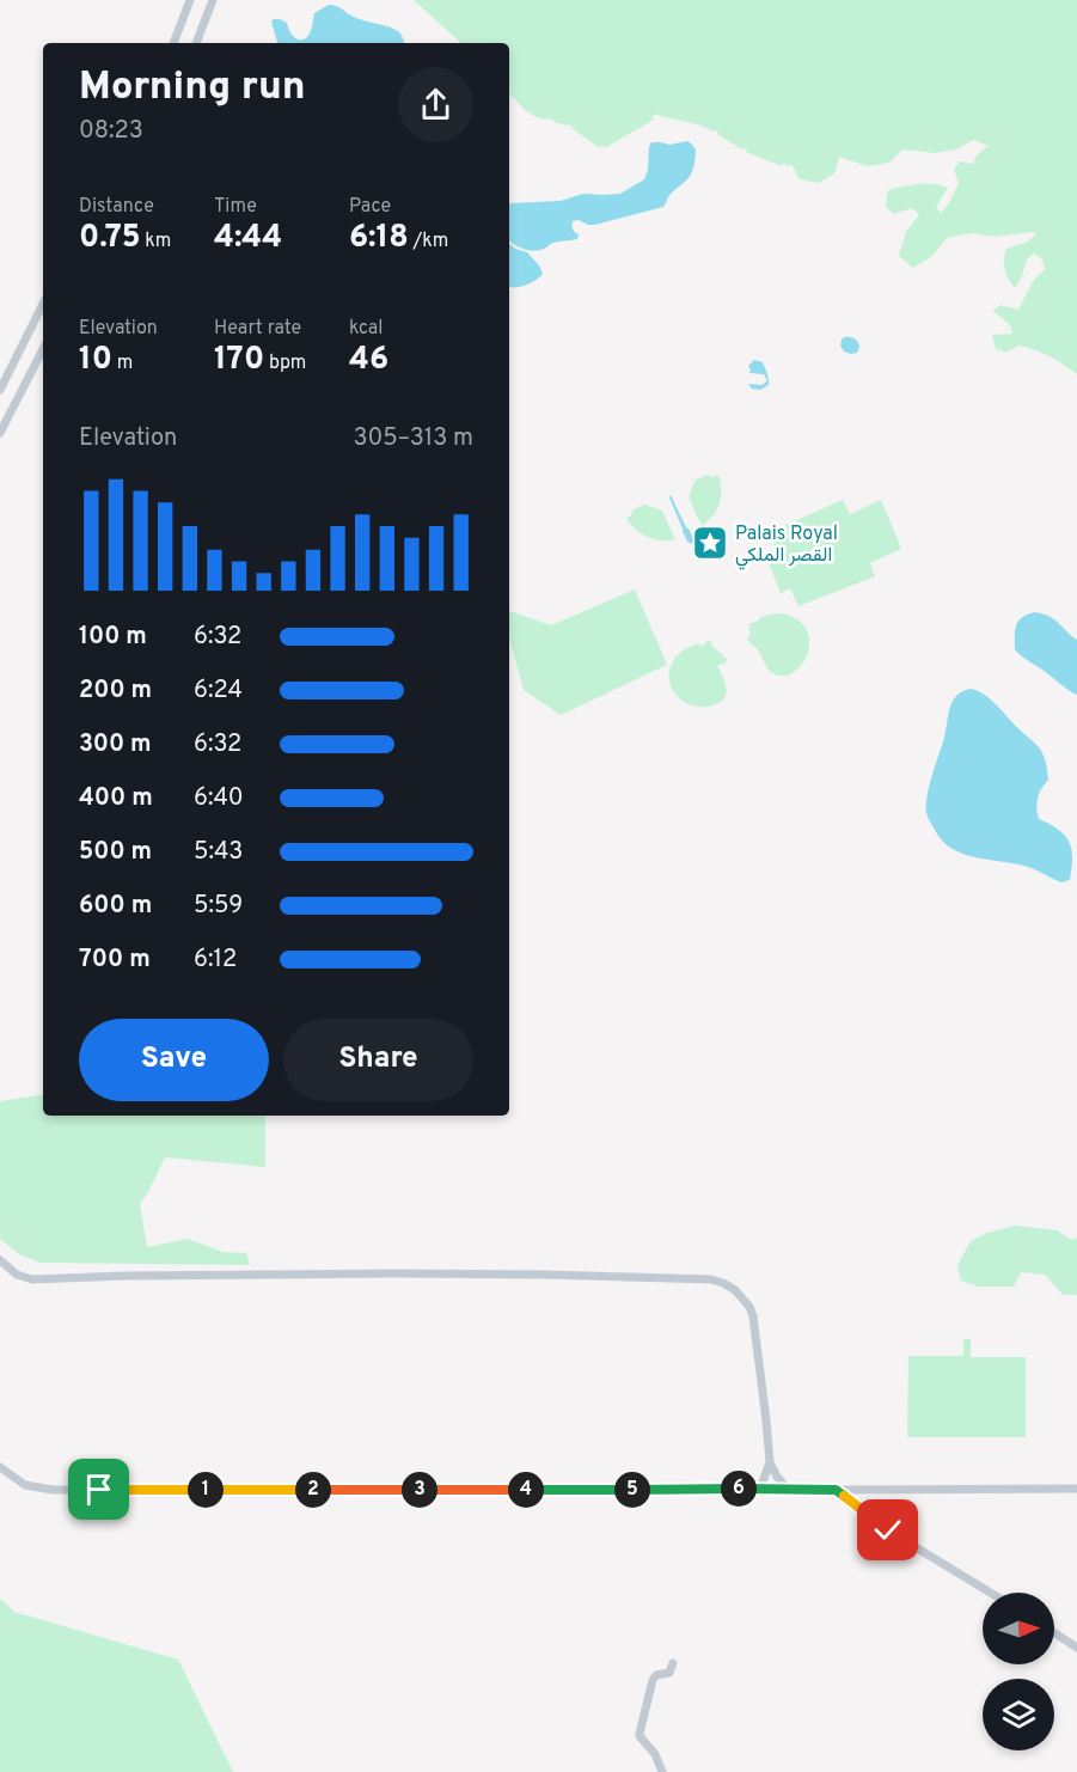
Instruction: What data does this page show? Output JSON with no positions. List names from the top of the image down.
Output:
{
  "places": {
    "place": ["Palais Royal القصر الملكي"]
  },
  "north": "right",
  "page": {
    "heading": ["Morning run", "08:23"],
    "stats": [
      ["Distance", "0.75 km"],
      ["Time", "4:44"],
      ["Pace", "6:18 /km"],
      ["Elevation", "10 m"],
      ["Heart rate", "170 bpm"],
      ["kcal", "46"]
    ],
    "chart": ["Elevation", "305–313 m"],
    "list": [
      {
        "name": "100 m",
        "note": "6:32"
      },
      {
        "name": "200 m",
        "note": "6:24"
      },
      {
        "name": "300 m",
        "note": "6:32"
      },
      {
        "name": "400 m",
        "note": "6:40"
      },
      {
        "name": "500 m",
        "note": "5:43"
      },
      {
        "name": "600 m",
        "note": "5:59"
      },
      {
        "name": "700 m",
        "note": "6:12"
      }
    ],
    "buttons": ["Save", "Share"],
    "pins": [
      "6",
      "1",
      "2",
      "3",
      "4",
      "5"
    ]
  }
}
